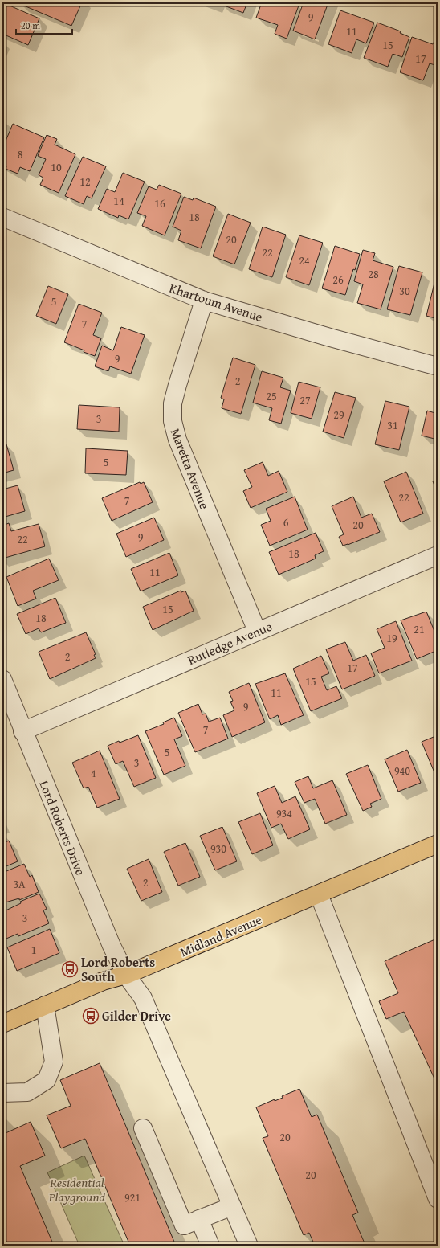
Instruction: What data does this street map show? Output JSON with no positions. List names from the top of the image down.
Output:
{
  "streets": {
    "main road": ["Midland Avenue"],
    "street": [
      "Khartoum Avenue",
      "Maretta Avenue",
      "Rutledge Avenue",
      "Lord Roberts Drive"
    ]
  },
  "crossings": [
    ["Khartoum Avenue", "Maretta Avenue"],
    ["Maretta Avenue", "Rutledge Avenue"],
    ["Rutledge Avenue", "Lord Roberts Drive"],
    ["Lord Roberts Drive", "Midland Avenue"]
  ],
  "parks": ["Residential Playground"],
  "places": {
    "bus stop": ["Lord Roberts South", "Gilder Drive"]
  },
  "house_numbers": [
    "9",
    "11",
    "15",
    "17",
    "8",
    "10",
    "12",
    "14",
    "16",
    "18",
    "20",
    "22",
    "24",
    "28",
    "26",
    "30",
    "5",
    "7",
    "9",
    "2",
    "25",
    "27",
    "29",
    "3",
    "31",
    "5",
    "22",
    "7",
    "6",
    "20",
    "9",
    "22",
    "18",
    "11",
    "15",
    "18",
    "21",
    "19",
    "2",
    "17",
    "15",
    "11",
    "9",
    "7",
    "5",
    "3",
    "940",
    "4",
    "934",
    "930",
    "2",
    "3A",
    "3",
    "1",
    "20",
    "20",
    "921"
  ],
  "scale_bar": "20 m"
}
